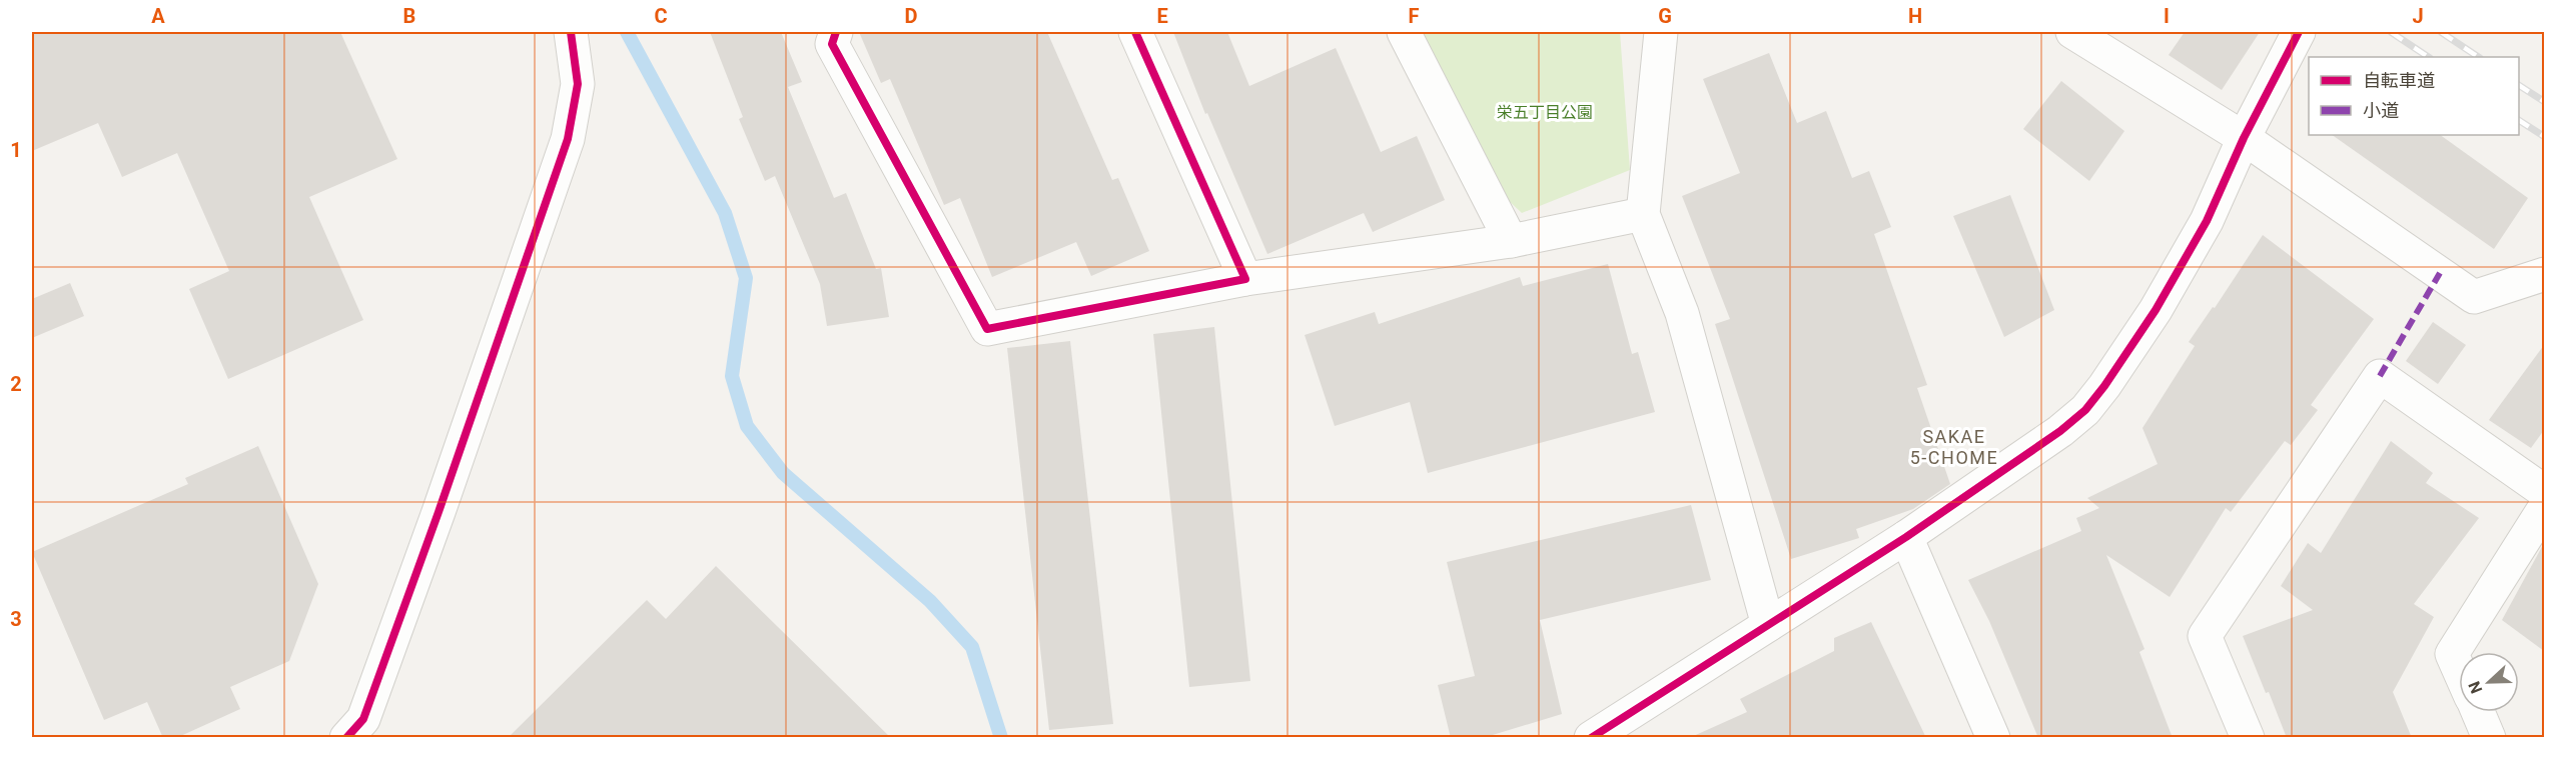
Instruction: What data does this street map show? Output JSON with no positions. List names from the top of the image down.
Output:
{
  "districts": ["SAKAE 5-CHOME"],
  "parks": ["栄五丁目公園"],
  "legend": ["自転車道", "小道"],
  "north": "left",
  "grid": {
    "columns": [
      "A",
      "B",
      "C",
      "D",
      "E",
      "F",
      "G",
      "H",
      "I",
      "J"
    ],
    "rows": ["1", "2", "3"]
  }
}
